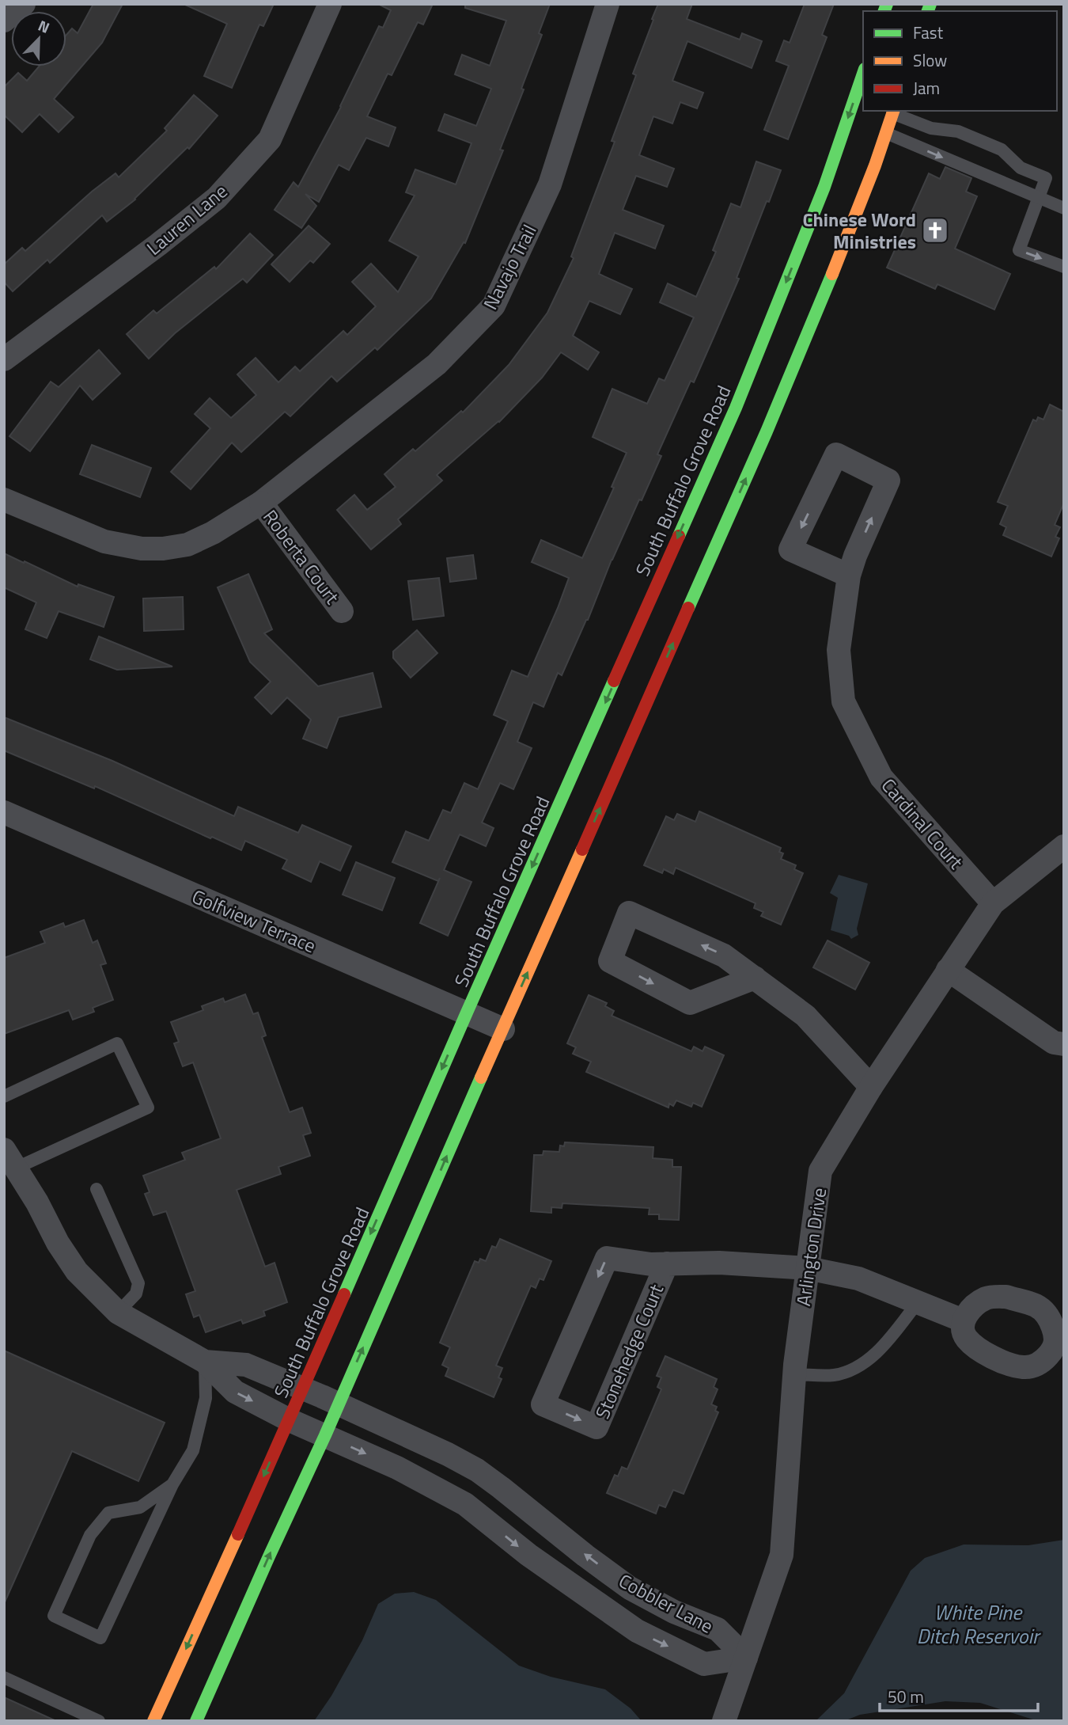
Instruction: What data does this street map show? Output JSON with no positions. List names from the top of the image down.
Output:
{
  "streets": {
    "main road": ["South Buffalo Grove Road"],
    "street": [
      "Lauren Lane",
      "Navajo Trail",
      "Roberta Court",
      "Cardinal Court",
      "Golfview Terrace",
      "Arlington Drive",
      "Stonehedge Court",
      "Cobbler Lane"
    ]
  },
  "crossings": [
    ["Navajo Trail", "Roberta Court"],
    ["South Buffalo Grove Road", "Golfview Terrace"],
    ["South Buffalo Grove Road", "Cobbler Lane"],
    ["Cardinal Court", "Arlington Drive"],
    ["Arlington Drive", "Stonehedge Court"],
    ["Arlington Drive", "Cobbler Lane"]
  ],
  "water": ["White Pine Ditch Reservoir"],
  "places": {
    "church": ["Chinese Word Ministries"]
  },
  "legend": ["Fast", "Slow", "Jam"],
  "scale_bar": "50 m",
  "north": "top right"
}
